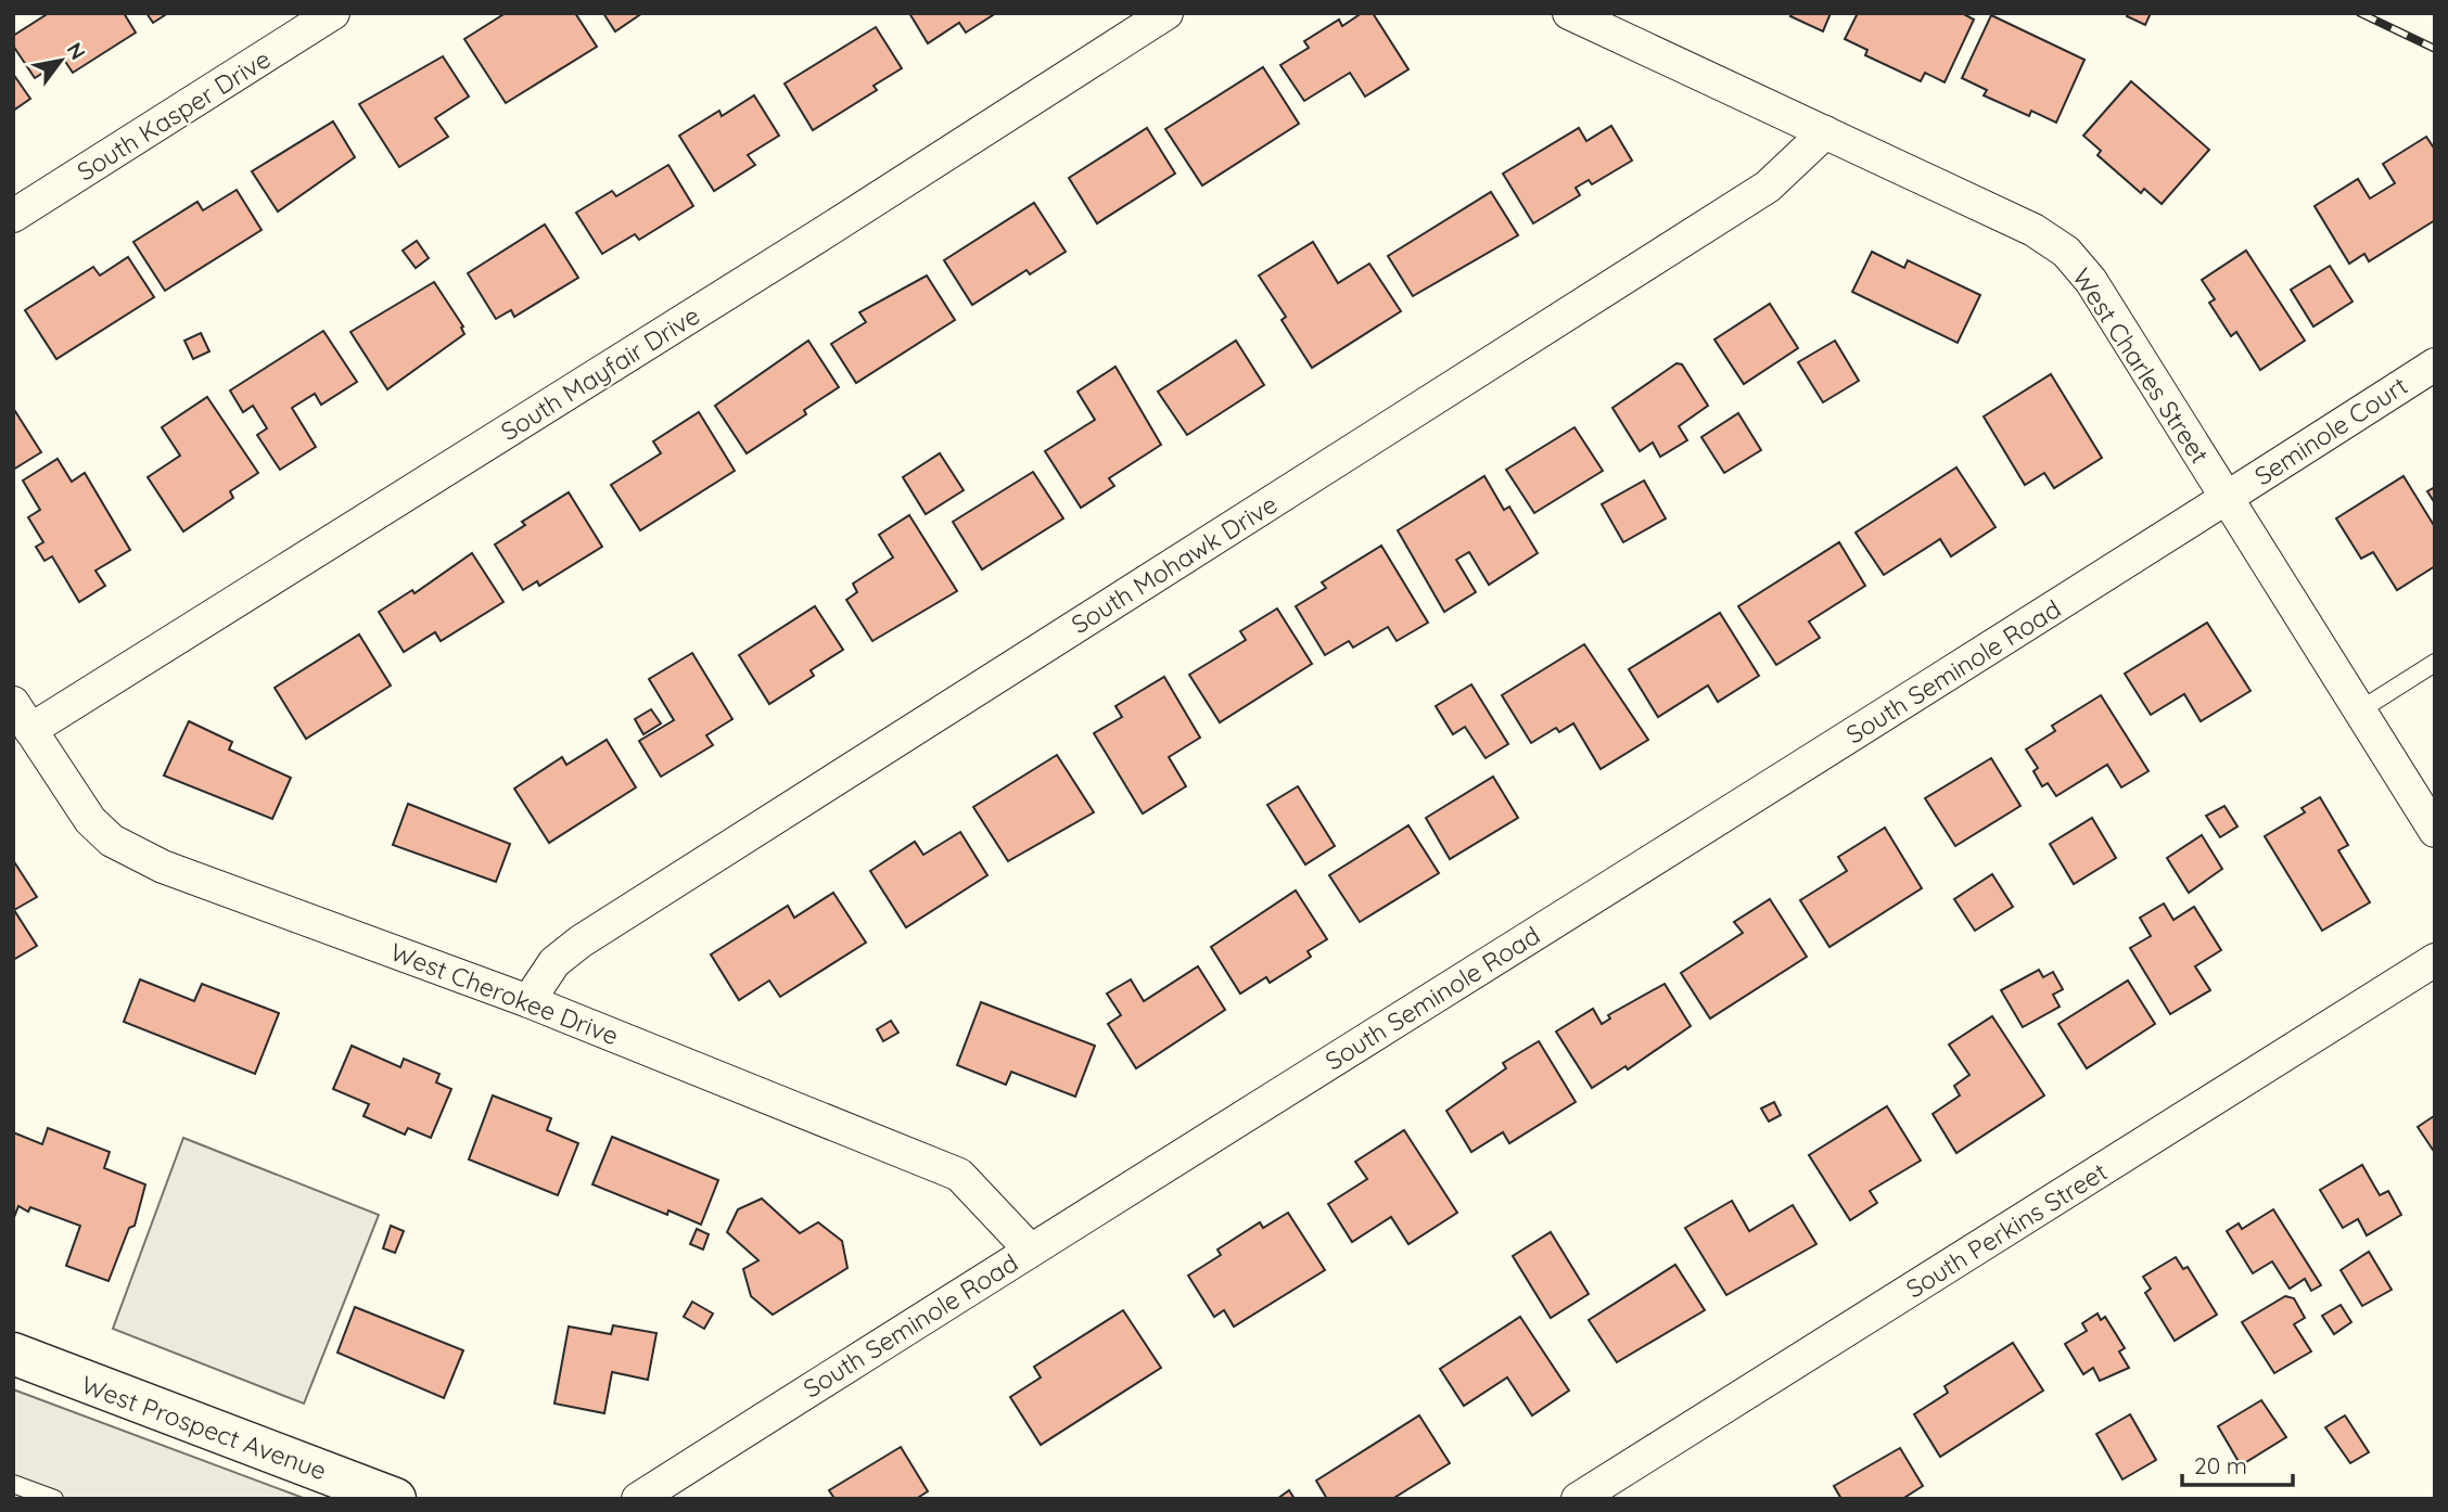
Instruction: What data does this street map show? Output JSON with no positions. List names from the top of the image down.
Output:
{
  "streets": {
    "main road": ["West Prospect Avenue"],
    "street": [
      "South Kasper Drive",
      "West Charles Street",
      "South Mayfair Drive",
      "Seminole Court",
      "South Mohawk Drive",
      "South Seminole Road",
      "West Cherokee Drive",
      "South Perkins Street"
    ]
  },
  "crossings": [
    ["West Charles Street", "Seminole Court"],
    ["West Charles Street", "South Mohawk Drive"],
    ["West Charles Street", "South Seminole Road"],
    ["South Mayfair Drive", "West Cherokee Drive"],
    ["Seminole Court", "South Seminole Road"],
    ["South Mohawk Drive", "West Cherokee Drive"],
    ["South Seminole Road", "West Cherokee Drive"]
  ],
  "scale_bar": "20 m",
  "north": "top right"
}
